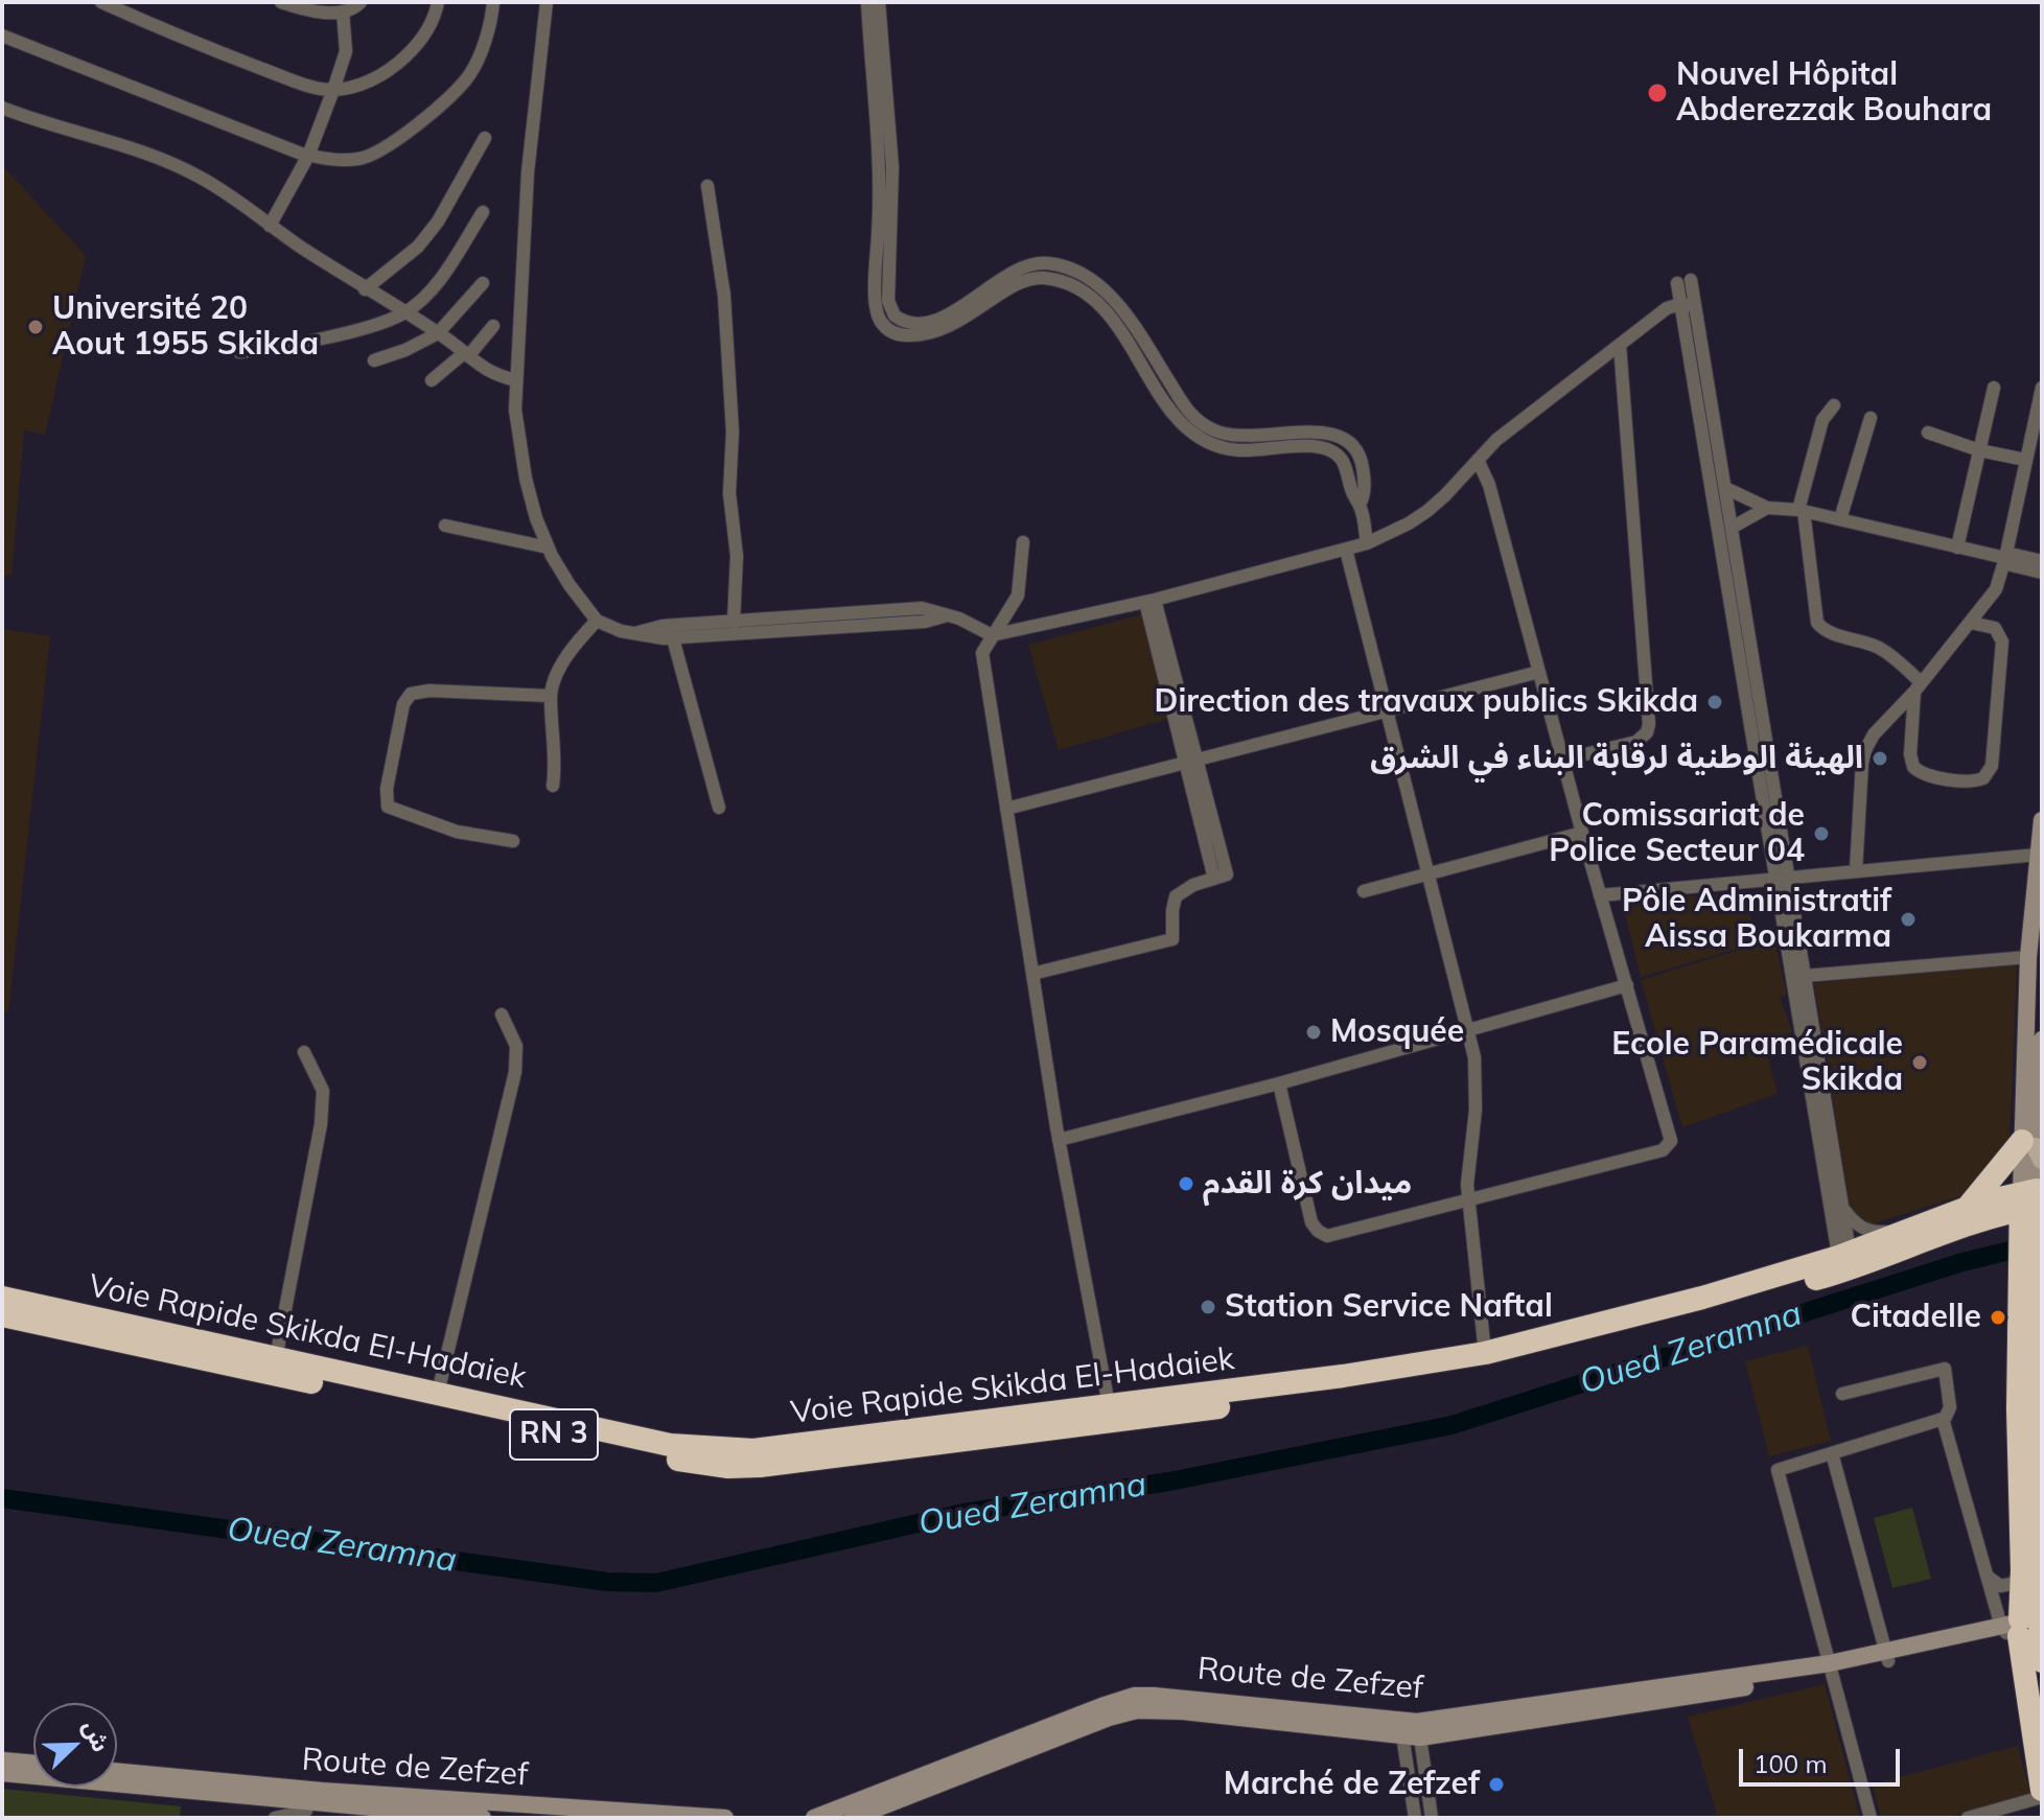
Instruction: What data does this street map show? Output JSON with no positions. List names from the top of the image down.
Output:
{
  "streets": {
    "highway": ["Voie Rapide Skikda El-Hadaiek", "RN 3"],
    "main road": ["Route de Zefzef"]
  },
  "water": ["Oued Zeramna"],
  "places": [
    "Nouvel Hôpital Abderezzak Bouhara",
    "Université 20 Aout 1955 Skikda",
    "Direction des travaux publics Skikda",
    "الهيئة الوطنية لرقابة البناء في الشرق",
    "Comissariat de Police Secteur 04",
    "Pôle Administratif Aissa Boukarma",
    "Mosquée",
    "Ecole Paramédicale Skikda",
    "ميدان كرة القدم",
    "Station Service Naftal",
    "Citadelle",
    "Marché de Zefzef"
  ],
  "scale_bar": "100 m",
  "north": "top right"
}
